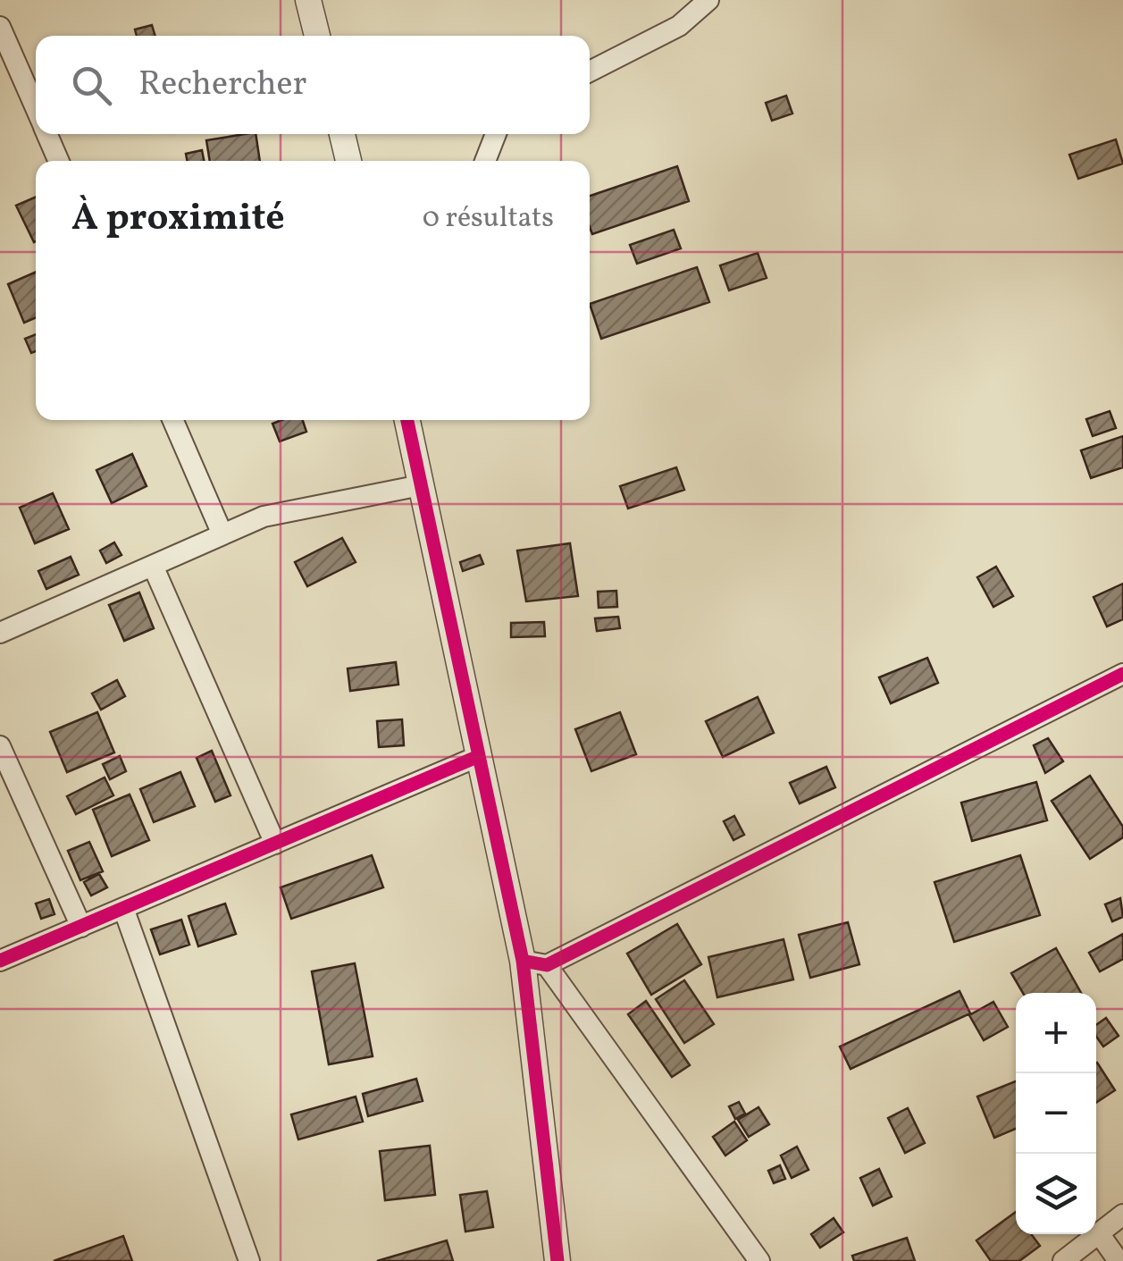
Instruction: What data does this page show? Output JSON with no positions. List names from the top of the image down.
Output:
{
  "page": {
    "search": "Rechercher",
    "heading": ["À proximité", "0 résultats"],
    "map_buttons": ["+", "−"]
  }
}
